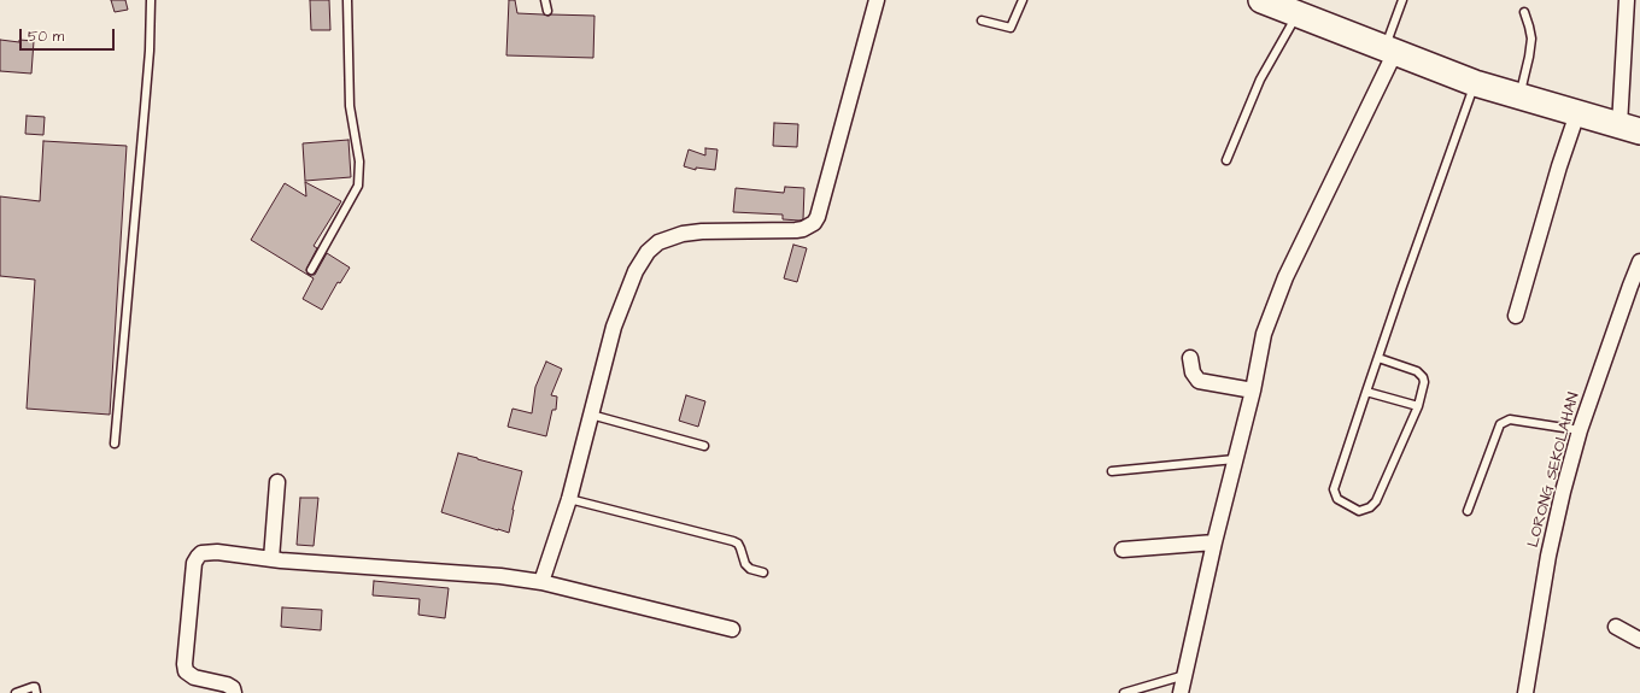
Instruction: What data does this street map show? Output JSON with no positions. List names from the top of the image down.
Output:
{
  "streets": {
    "street": ["LORONG SEKOLAHAN"]
  },
  "scale_bar": "50 m"
}
